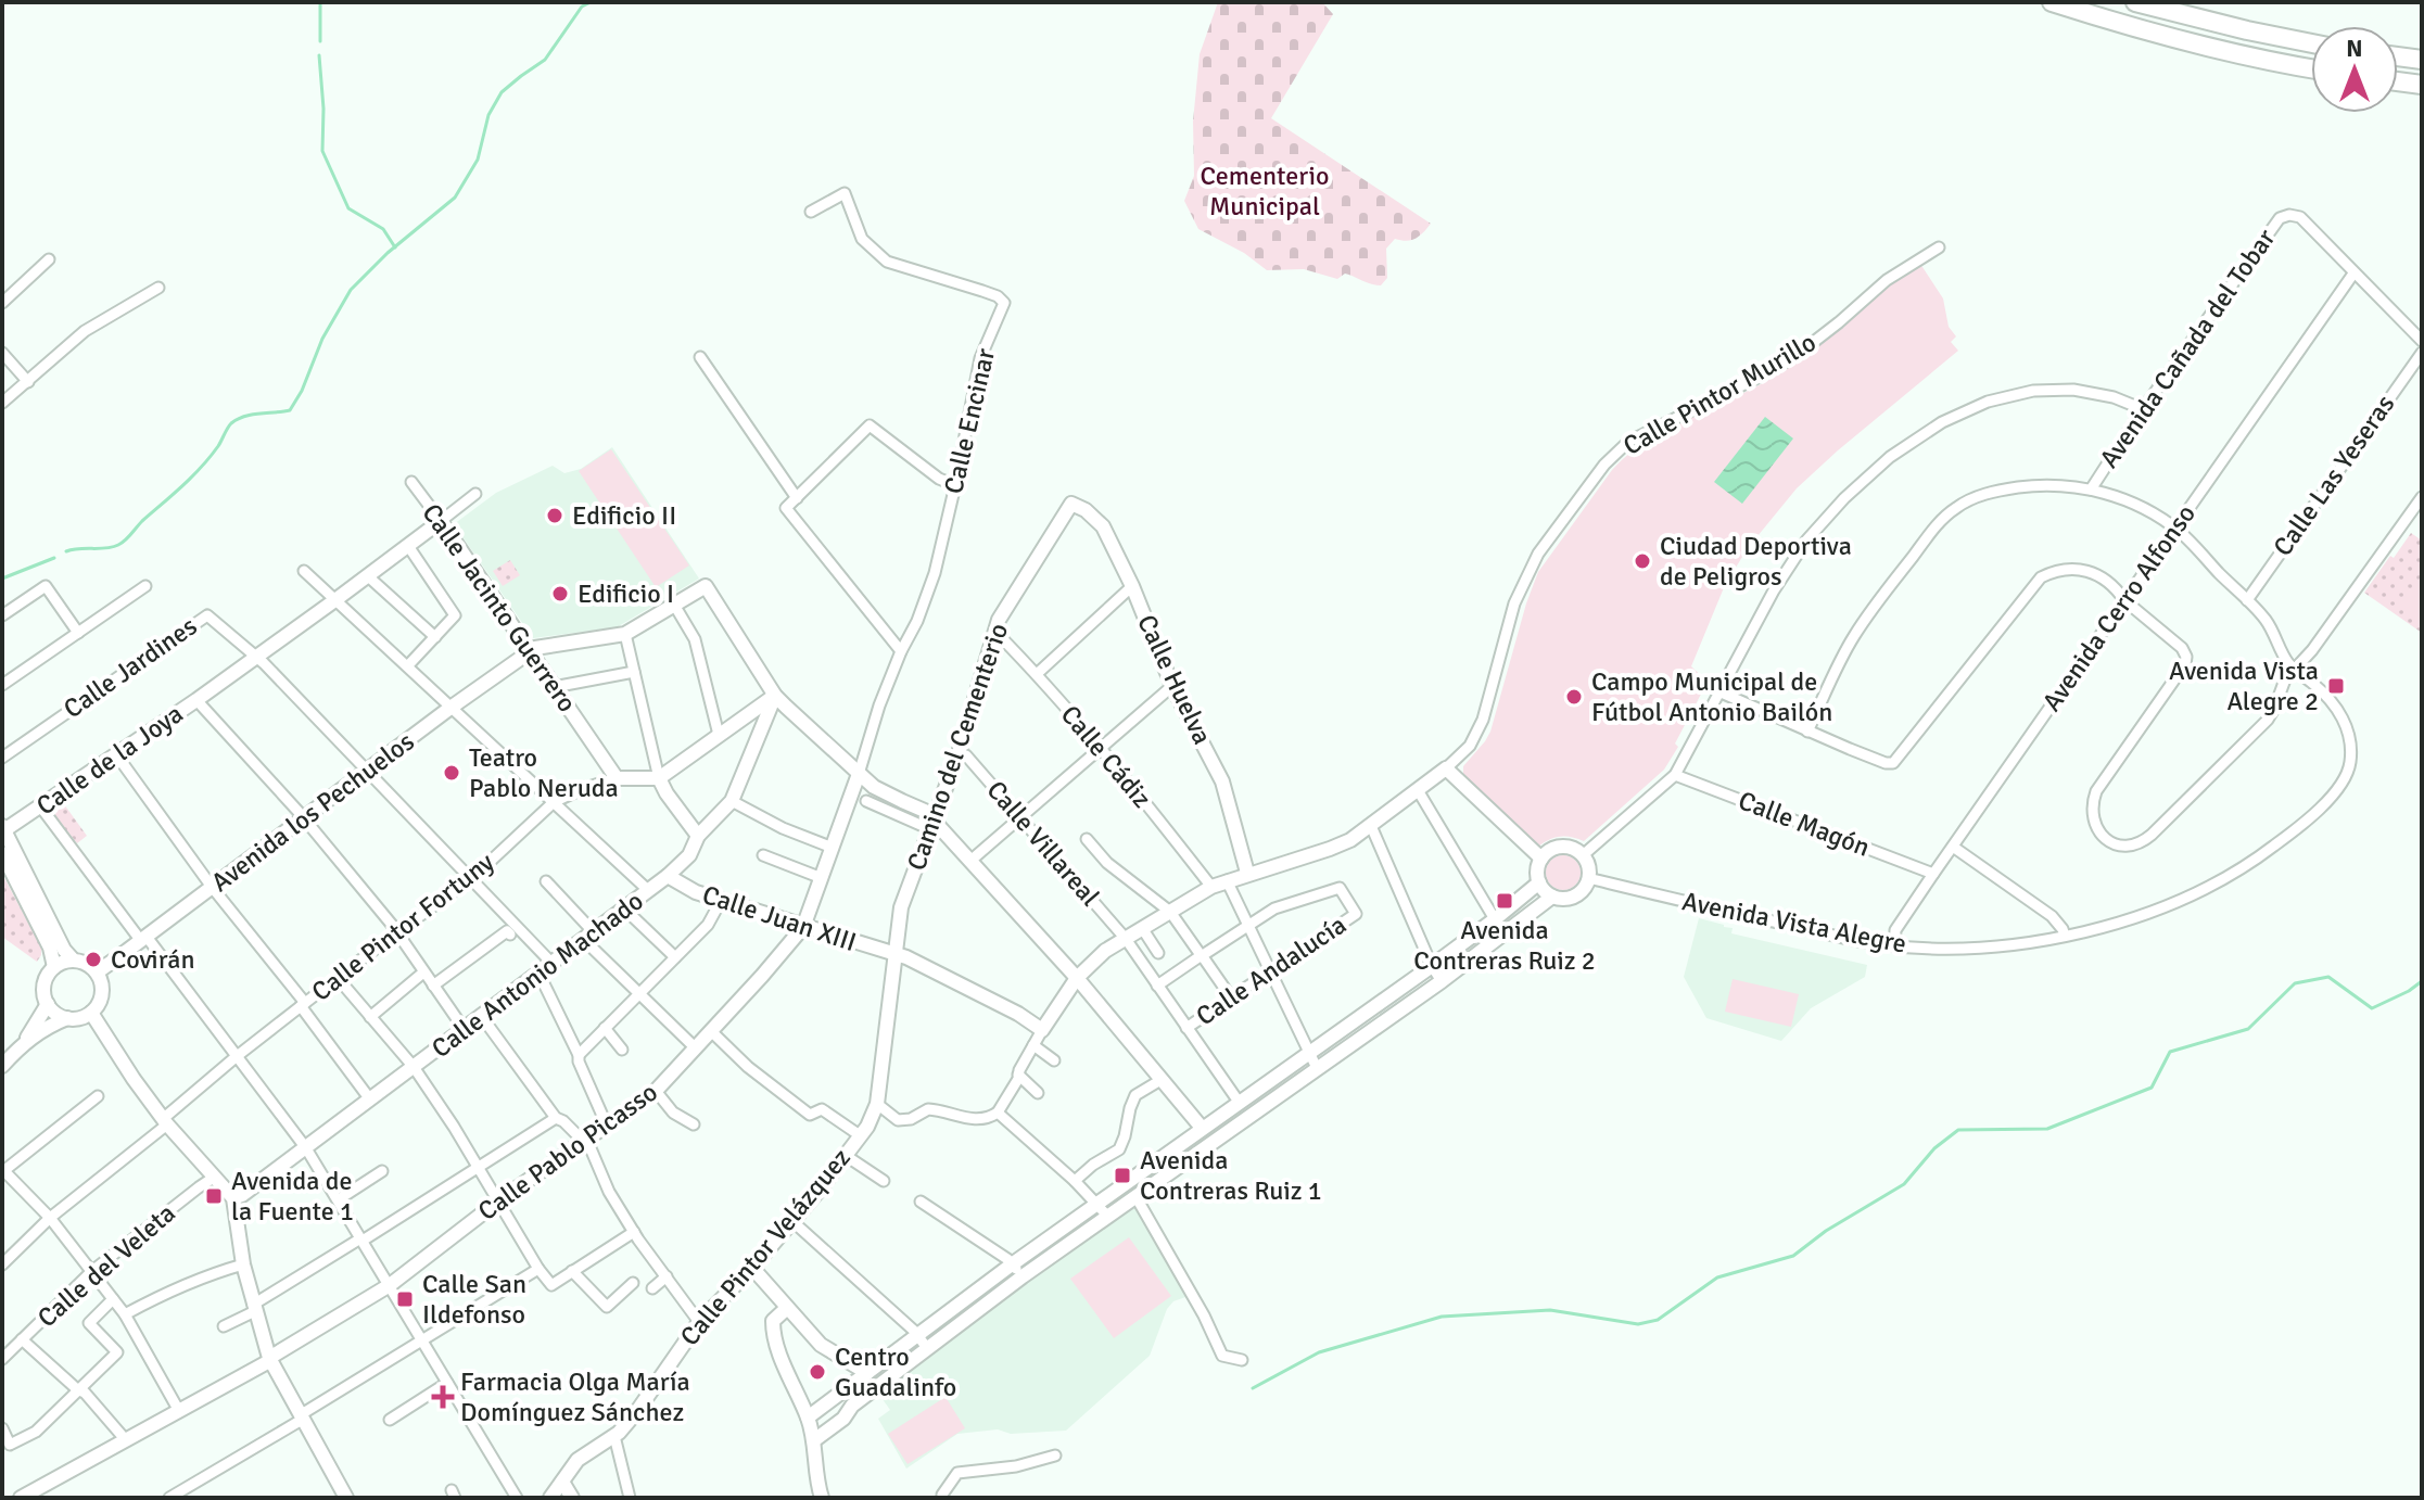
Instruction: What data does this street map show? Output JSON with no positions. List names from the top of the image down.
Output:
{
  "streets": {
    "street": [
      "Avenida Cañada del Tobar",
      "Calle Pintor Murillo",
      "Calle Encinar",
      "Calle Las Yeseras",
      "Calle Jacinto Guerrero",
      "Avenida Cerro Alfonso",
      "Calle Jardines",
      "Calle Huelva",
      "Camino del Cementerio",
      "Calle Cádiz",
      "Calle de la Joya",
      "Avenida los Pechuelos",
      "Calle Magón",
      "Calle Villareal",
      "Calle Juan XIII",
      "Avenida Vista Alegre",
      "Calle Pintor Fortuny",
      "Calle Andalucía",
      "Calle Antonio Machado",
      "Calle Pablo Picasso",
      "Calle Pintor Velázquez",
      "Calle del Veleta"
    ]
  },
  "crossings": [
    ["Avenida Cañada del Tobar", "Avenida Cerro Alfonso"],
    ["Avenida Cañada del Tobar", "Avenida Vista Alegre"],
    ["Calle Pintor Murillo", "Calle Huelva"],
    ["Calle Pintor Murillo", "Calle Cádiz"],
    ["Calle Pintor Murillo", "Calle Villareal"],
    ["Calle Pintor Murillo", "Calle Juan XIII"],
    ["Calle Las Yeseras", "Avenida Vista Alegre"],
    ["Calle Jacinto Guerrero", "Calle de la Joya"],
    ["Calle Jacinto Guerrero", "Avenida los Pechuelos"],
    ["Calle Jacinto Guerrero", "Calle Pintor Fortuny"],
    ["Avenida Cerro Alfonso", "Calle Magón"],
    ["Avenida Cerro Alfonso", "Avenida Vista Alegre"],
    ["Calle Jardines", "Calle de la Joya"],
    ["Calle Huelva", "Camino del Cementerio"],
    ["Camino del Cementerio", "Calle Cádiz"],
    ["Camino del Cementerio", "Calle Villareal"],
    ["Camino del Cementerio", "Calle Juan XIII"],
    ["Camino del Cementerio", "Calle Pintor Velázquez"],
    ["Calle Villareal", "Calle Andalucía"],
    ["Calle Juan XIII", "Calle Antonio Machado"],
    ["Calle Juan XIII", "Calle Pablo Picasso"],
    ["Calle Juan XIII", "Calle Pintor Velázquez"]
  ],
  "parks": ["Cementerio Municipal"],
  "places": {
    "other": [
      "Edificio II",
      "Ciudad Deportiva de Peligros",
      "Edificio I",
      "Campo Municipal de Fútbol Antonio Bailón",
      "Teatro Pablo Neruda",
      "Covirán",
      "Centro Guadalinfo"
    ],
    "transit": [
      "Avenida Vista Alegre 2",
      "Avenida Contreras Ruiz 2",
      "Avenida Contreras Ruiz 1",
      "Avenida de la Fuente 1",
      "Calle San Ildefonso"
    ],
    "health": ["Farmacia Olga María Domínguez Sánchez"]
  },
  "north": "top"
}
